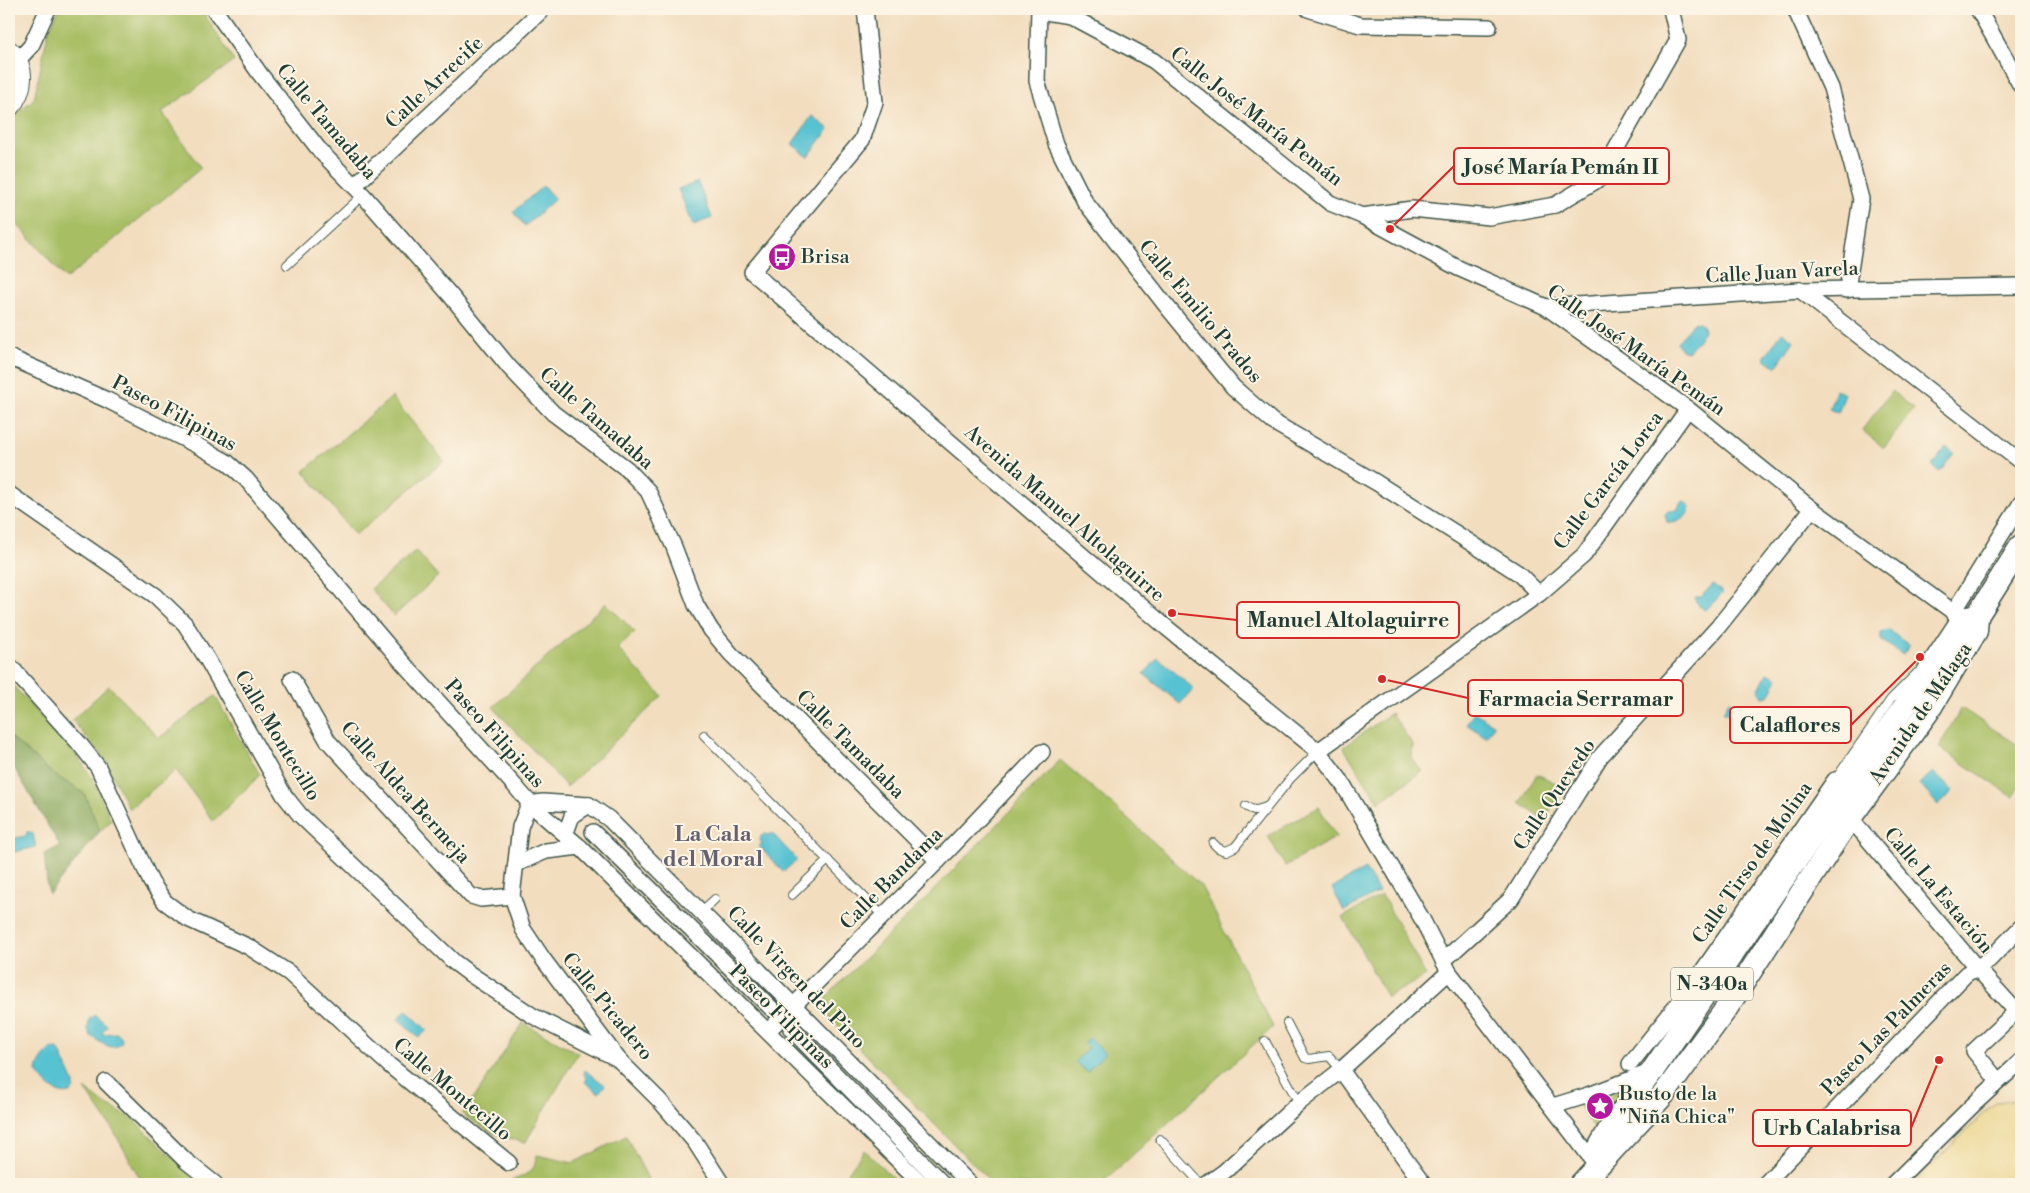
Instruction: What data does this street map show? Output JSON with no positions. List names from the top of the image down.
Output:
{
  "streets": {
    "main road": ["Avenida de Málaga", "N-340a"],
    "street": [
      "Calle Arrecife",
      "Calle José María Pemán",
      "Calle Tamadaba",
      "Calle Juan Varela",
      "Calle Emilio Prados",
      "Paseo Filipinas",
      "Calle García Lorca",
      "Avenida Manuel Altolaguirre",
      "Calle Montecillo",
      "Calle Aldea Bermeja",
      "Calle Quevedo",
      "Calle Tirso de Molina",
      "Calle Bandama",
      "Calle La Estación",
      "Calle Virgen del Pino",
      "Calle Picadero",
      "Paseo Las Palmeras"
    ]
  },
  "crossings": [
    ["Calle Arrecife", "Calle Tamadaba"],
    ["Calle José María Pemán", "Calle Juan Varela"],
    ["Calle José María Pemán", "Calle Emilio Prados"],
    ["Calle José María Pemán", "Calle García Lorca"],
    ["Calle José María Pemán", "Avenida de Málaga"],
    ["Calle José María Pemán", "Calle Quevedo"],
    ["Calle José María Pemán", "N-340a"],
    ["Calle Tamadaba", "Calle Bandama"],
    ["Calle Emilio Prados", "Calle García Lorca"],
    ["Paseo Filipinas", "Calle Bandama"],
    ["Paseo Filipinas", "Calle Picadero"],
    ["Calle García Lorca", "Avenida Manuel Altolaguirre"],
    ["Avenida Manuel Altolaguirre", "Avenida de Málaga"],
    ["Avenida Manuel Altolaguirre", "Calle Quevedo"],
    ["Avenida de Málaga", "Calle Tirso de Molina"],
    ["Avenida de Málaga", "Calle La Estación"],
    ["Avenida de Málaga", "N-340a"],
    ["Calle Montecillo", "Calle Picadero"],
    ["Calle Aldea Bermeja", "Calle Picadero"],
    ["Calle Tirso de Molina", "Calle La Estación"],
    ["Calle Bandama", "Calle Virgen del Pino"],
    ["Calle La Estación", "Paseo Las Palmeras"]
  ],
  "districts": ["La Cala del Moral"],
  "places": {
    "other": [
      "José María Pemán II",
      "Manuel Altolaguirre",
      "Calaflores",
      "Farmacia Serramar",
      "Urb Calabrisa"
    ],
    "bus stop": ["Brisa"],
    "place": ["Busto de la \"Niña Chica\""]
  }
}
